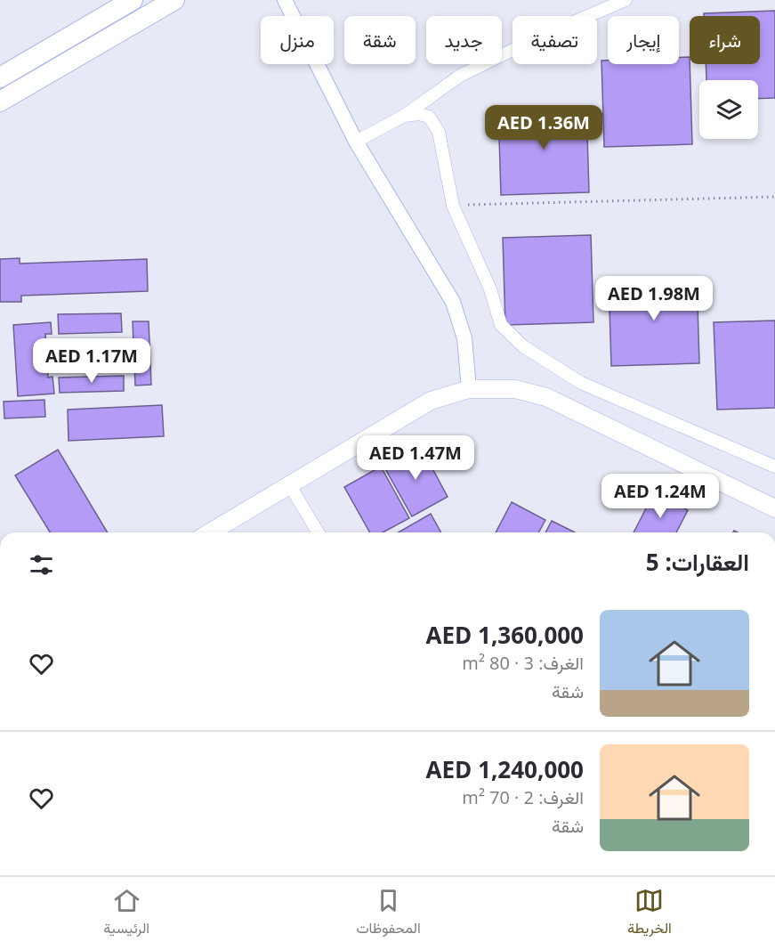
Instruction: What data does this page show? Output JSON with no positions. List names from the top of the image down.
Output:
{
  "page": {
    "chip": [
      "شراء",
      "إيجار",
      "تصفية",
      "جديد",
      "شقة",
      "منزل"
    ],
    "price": [
      "AED 1.36M",
      "AED 1.98M",
      "AED 1.17M",
      "AED 1.47M",
      "AED 1.24M"
    ],
    "heading": "العقارات: 5",
    "list": [
      {
        "name": "AED 1,360,000",
        "note": "الغرف: 3 · 80 m² · شقة"
      },
      {
        "name": "AED 1,240,000",
        "note": "الغرف: 2 · 70 m² · شقة"
      }
    ],
    "tabs": ["الخريطة", "المحفوظات", "الرئيسية"]
  }
}
